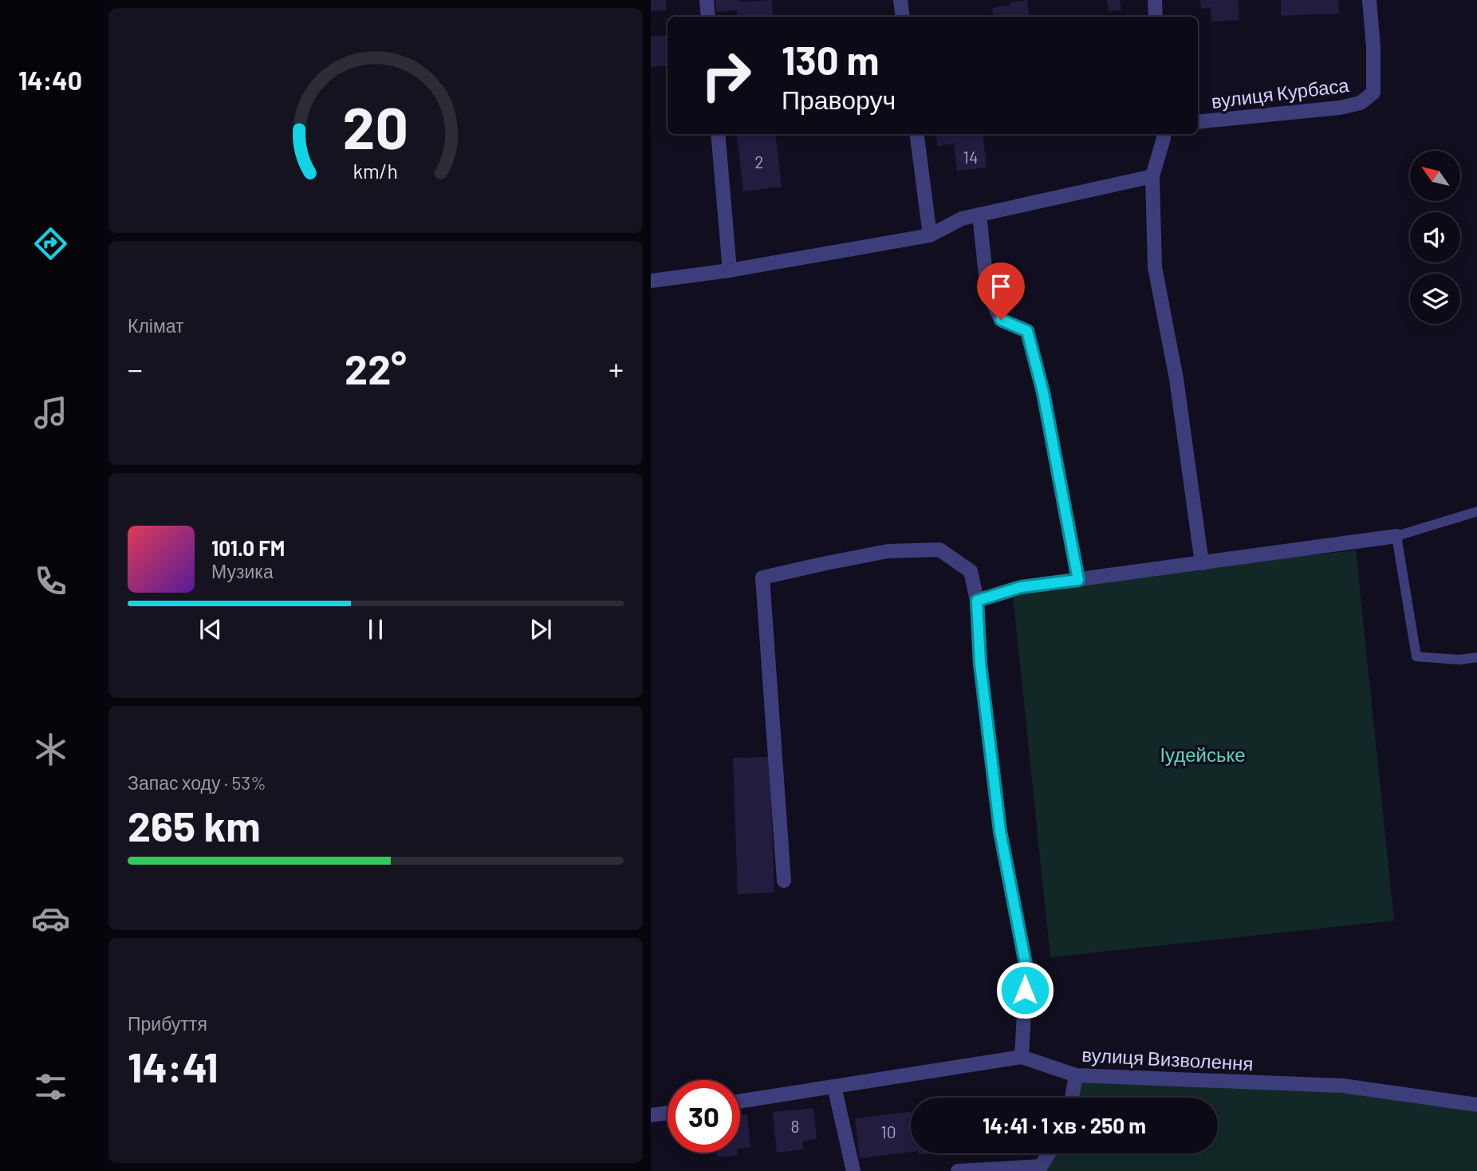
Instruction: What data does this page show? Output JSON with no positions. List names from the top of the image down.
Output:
{
  "streets": {
    "street": ["вулиця Курбаса", "вулиця Визволення"]
  },
  "parks": ["Іудейське"],
  "house_numbers": [
    "14",
    "2",
    "8",
    "10"
  ],
  "north": "top left",
  "page": {
    "tabs": "14:40",
    "turn": ["130 m", "Праворуч"],
    "tile": [
      "Клімат",
      ["Запас ходу · 53%", "265 km"],
      ["Прибуття", "14:41"]
    ],
    "heat": ["−", "22°", "+"],
    "song": ["101.0 FM", "Музика"],
    "limit": "30",
    "trip": "14:41 · 1 хв · 250 m",
    "gauge": ["20", "km/h"]
  }
}
